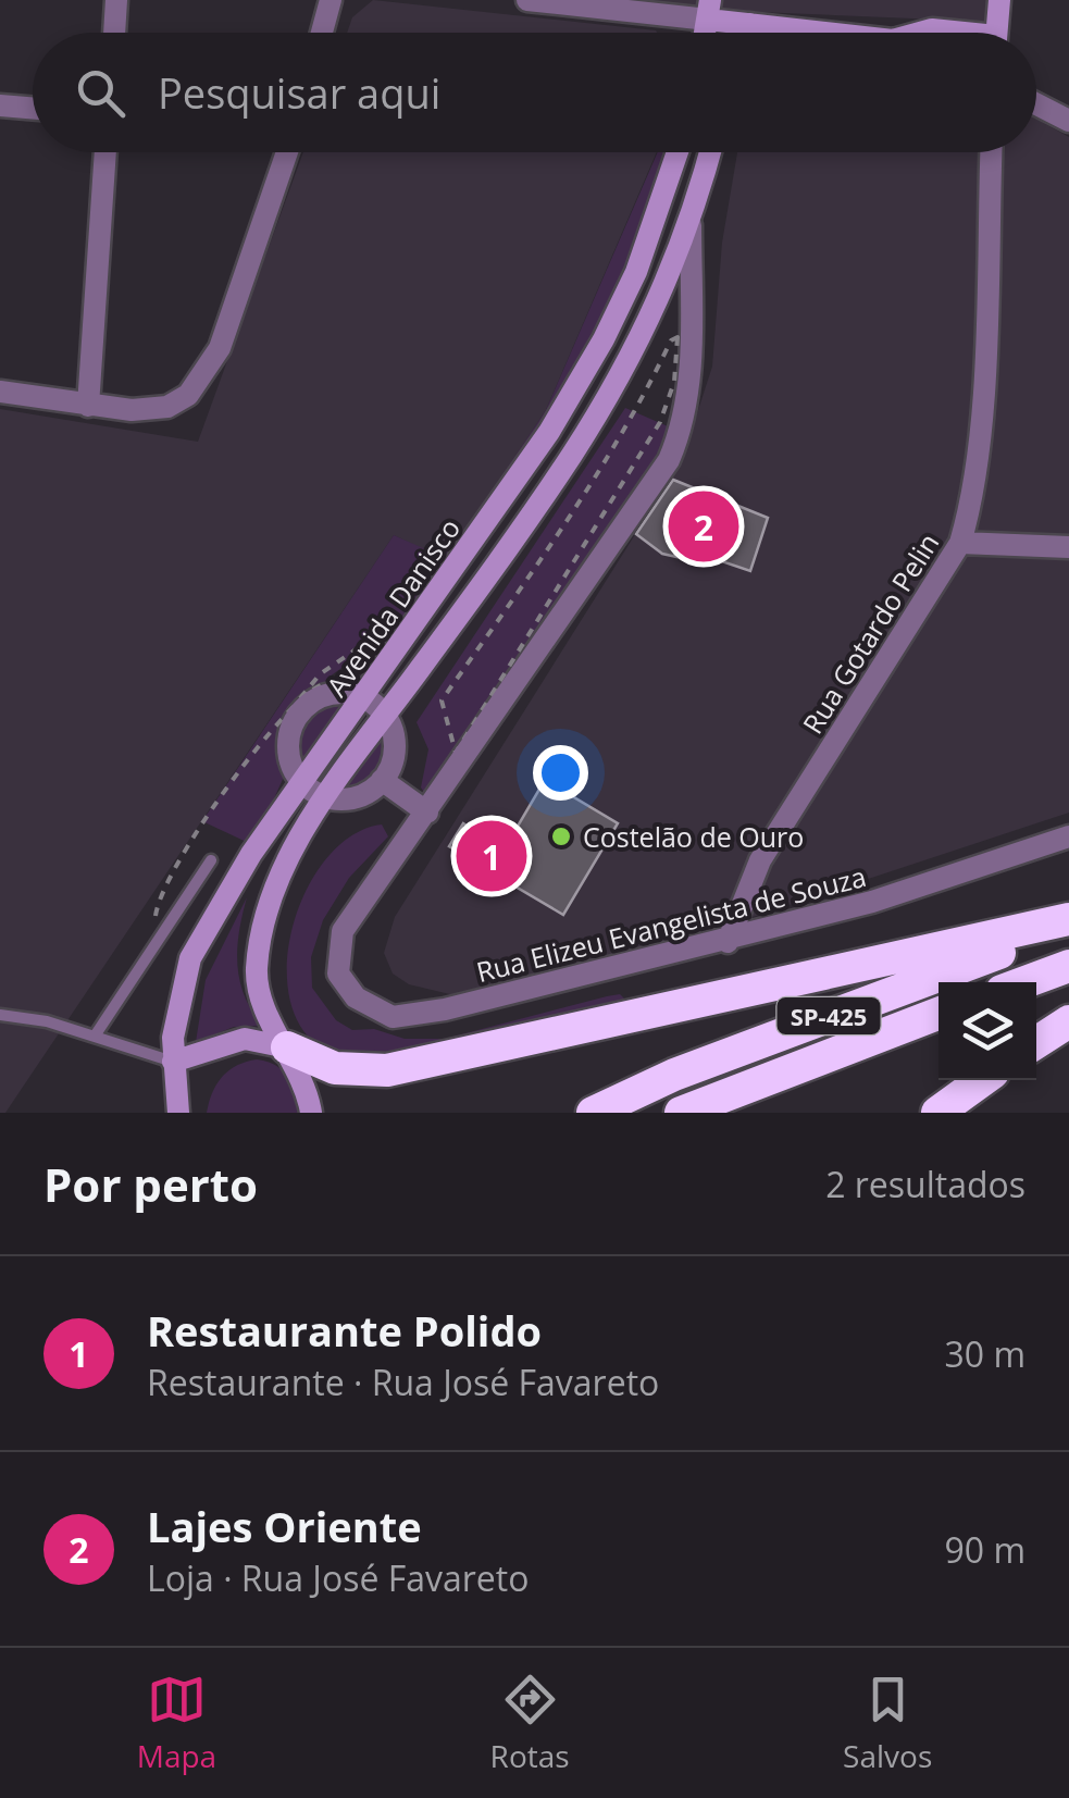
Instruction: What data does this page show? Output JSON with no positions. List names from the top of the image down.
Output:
{
  "streets": {
    "highway": ["SP-425"],
    "main road": ["Avenida Danisco"],
    "street": ["Rua Gotardo Pelin", "Rua Elizeu Evangelista de Souza"]
  },
  "crossings": [
    ["Rua Gotardo Pelin", "Rua Elizeu Evangelista de Souza"]
  ],
  "places": ["Costelão de Ouro"],
  "page": {
    "search": "Pesquisar aqui",
    "pins": ["2", "1"],
    "heading": ["Por perto", "2 resultados"],
    "list": [
      {
        "mark": "1",
        "name": "Restaurante Polido",
        "note": "Restaurante · Rua José Favareto",
        "value": "30 m"
      },
      {
        "mark": "2",
        "name": "Lajes Oriente",
        "note": "Loja · Rua José Favareto",
        "value": "90 m"
      }
    ],
    "nav": ["Mapa", "Rotas", "Salvos"]
  }
}
